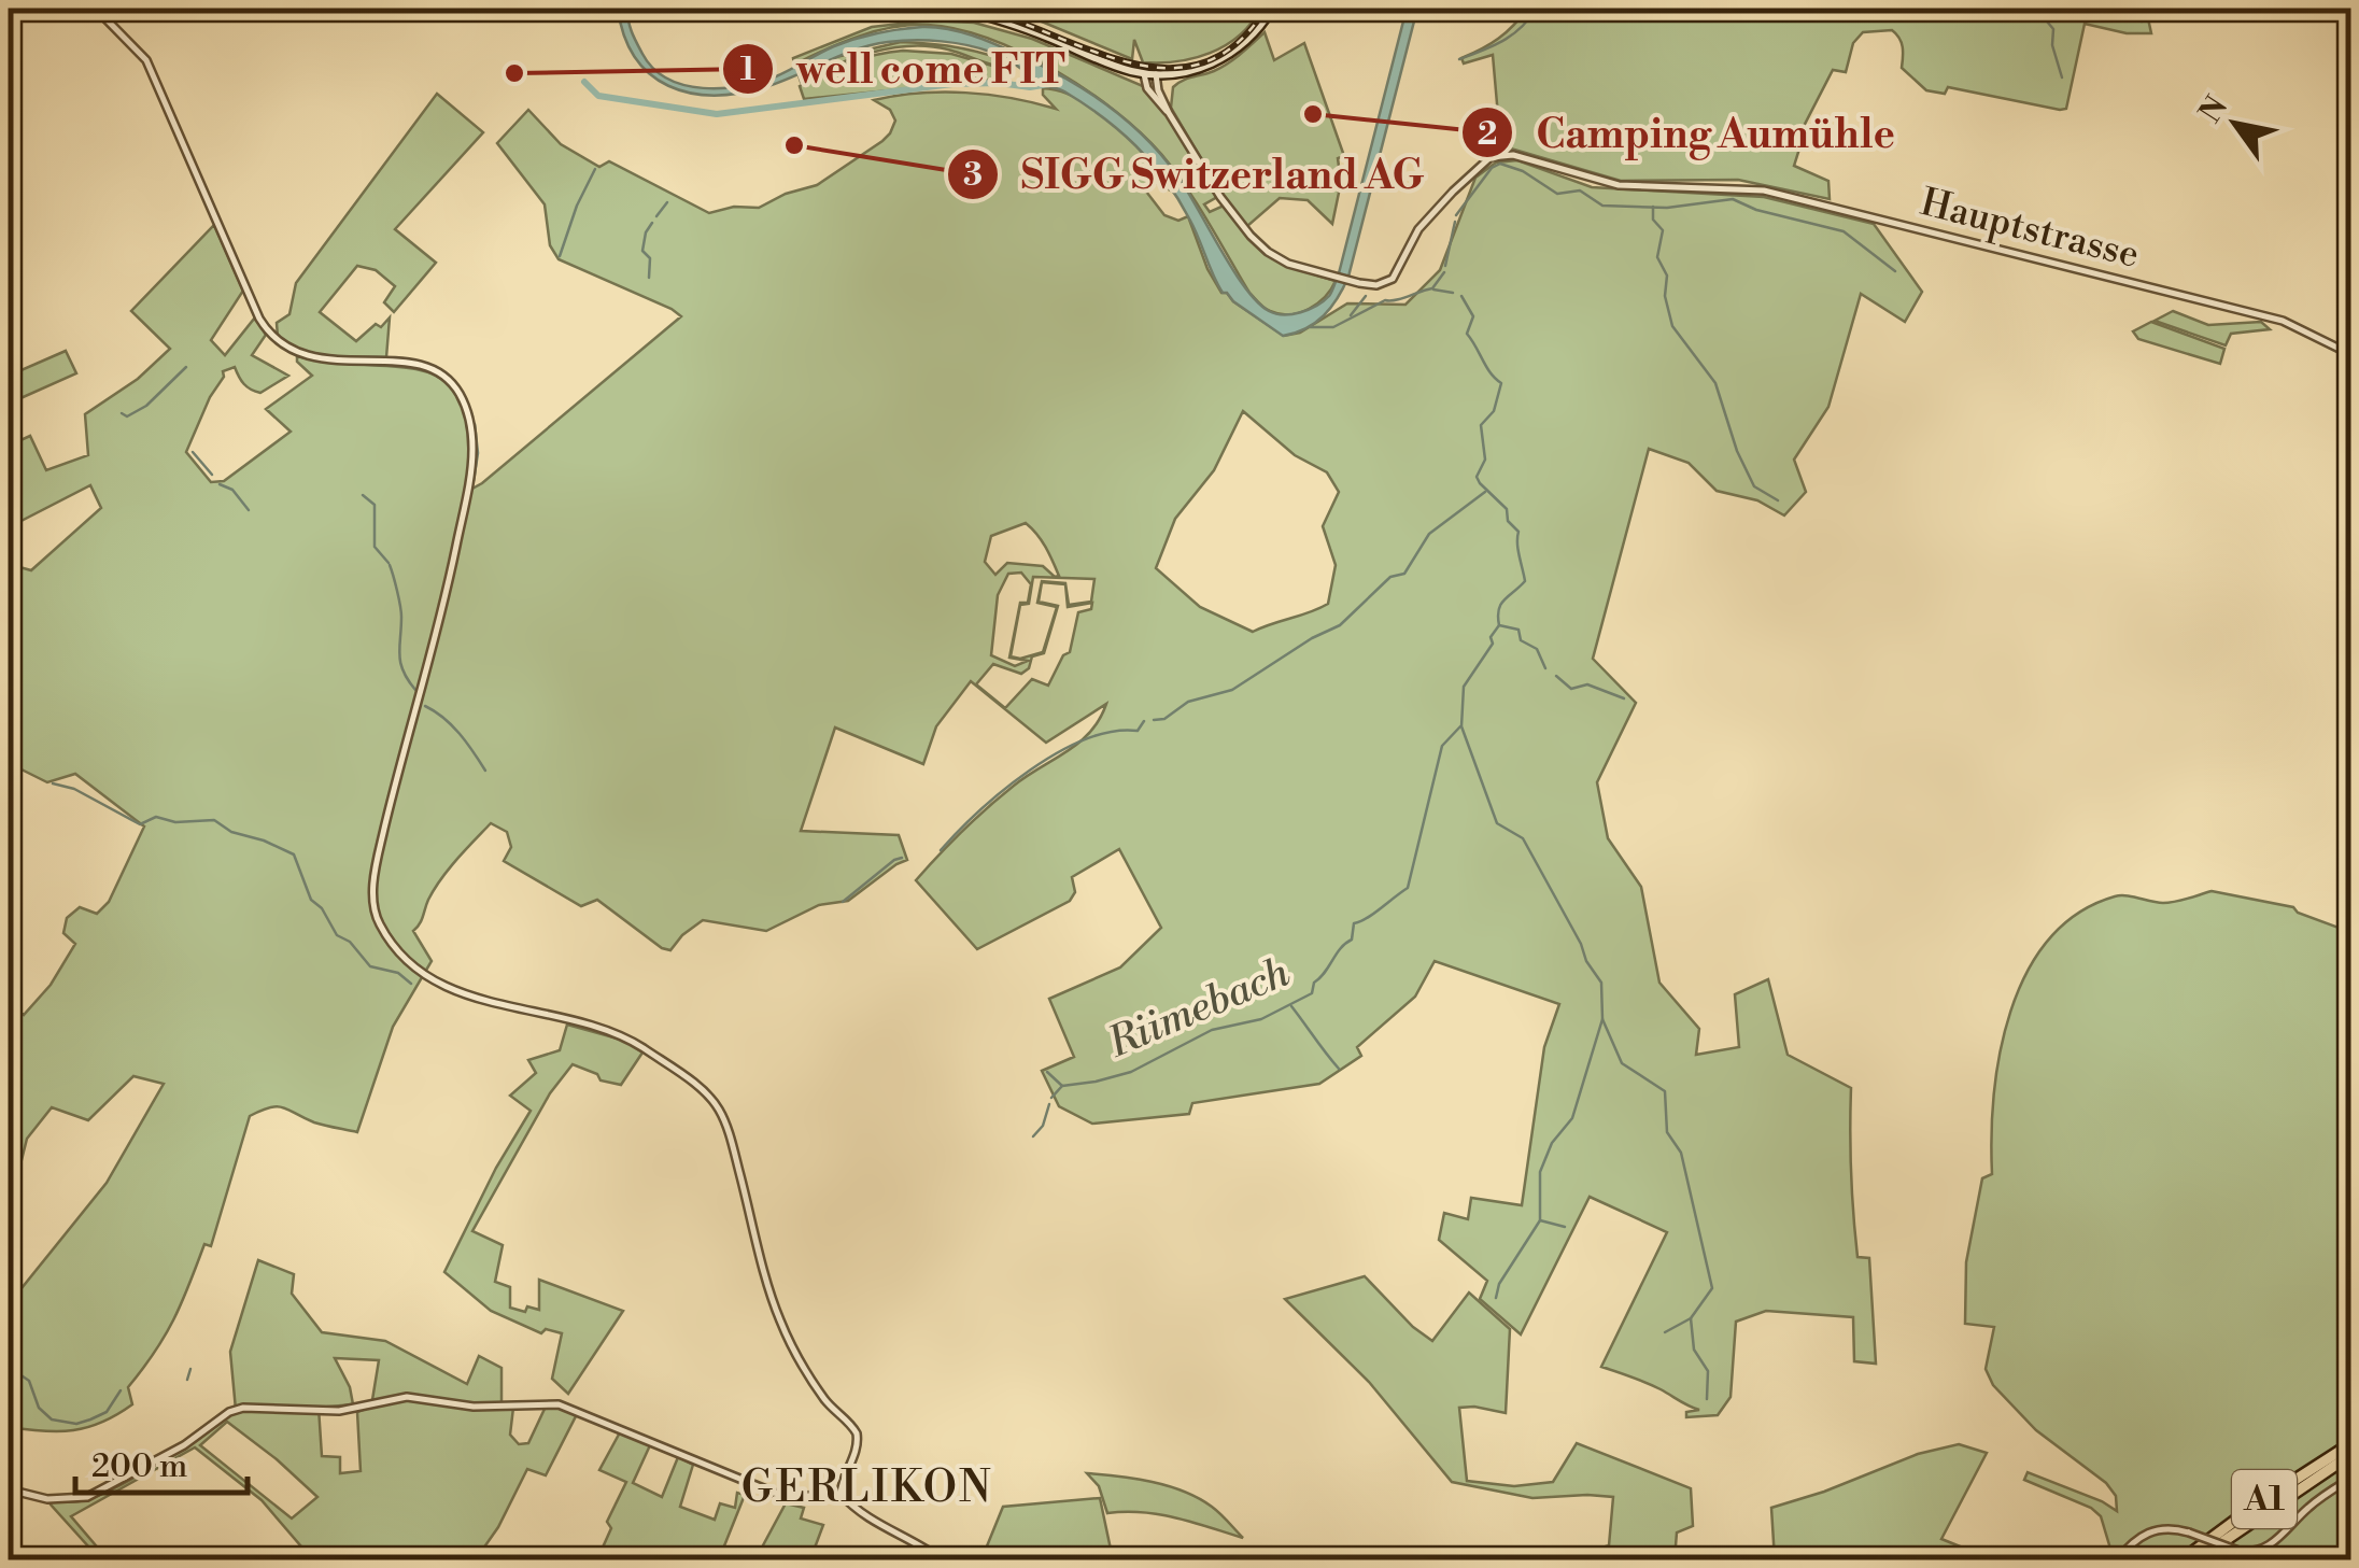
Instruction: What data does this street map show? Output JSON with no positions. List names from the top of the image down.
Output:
{
  "streets": {
    "highway": ["A1"],
    "street": ["Hauptstrasse"]
  },
  "districts": ["GERLIKON"],
  "water": ["Riimebach"],
  "places": ["well come FIT", "Camping Aumühle", "SIGG Switzerland AG"],
  "scale_bar": "200 m",
  "north": "top left"
}
